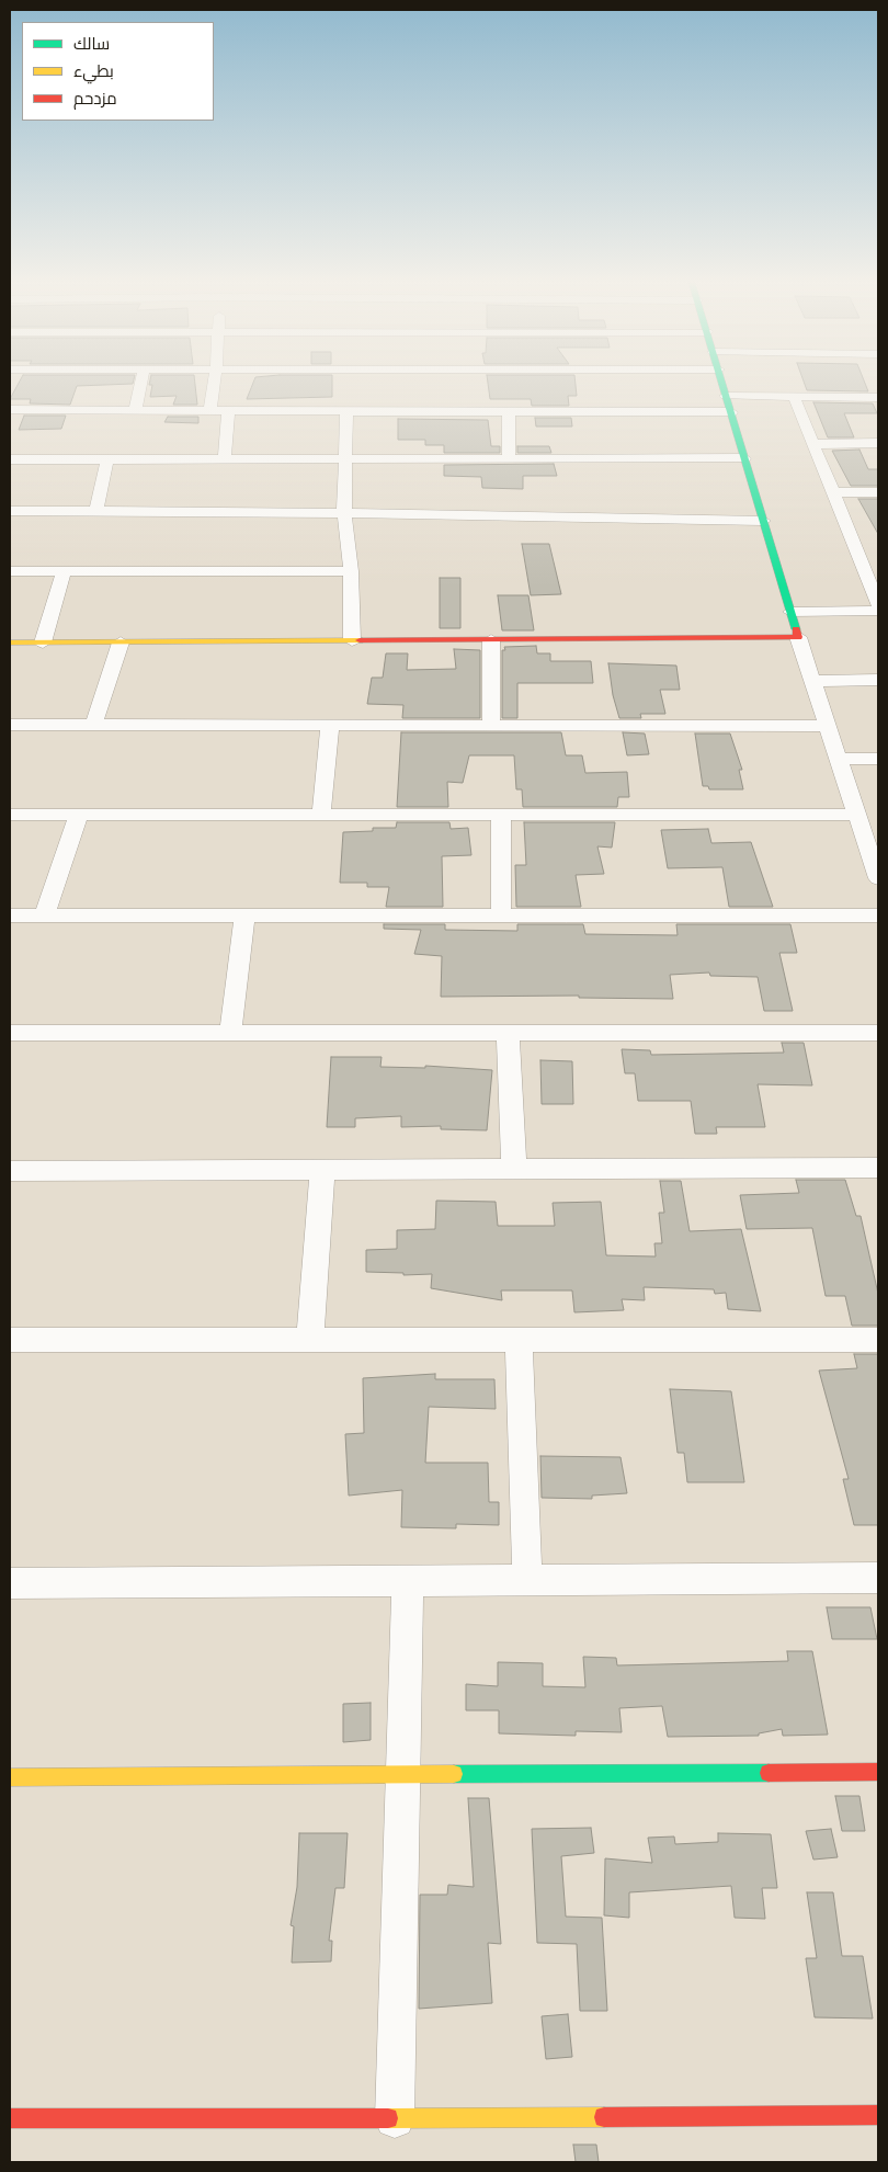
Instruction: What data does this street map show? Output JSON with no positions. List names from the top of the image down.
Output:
{
  "legend": ["سالك", "بطيء", "مزدحم"]
}
